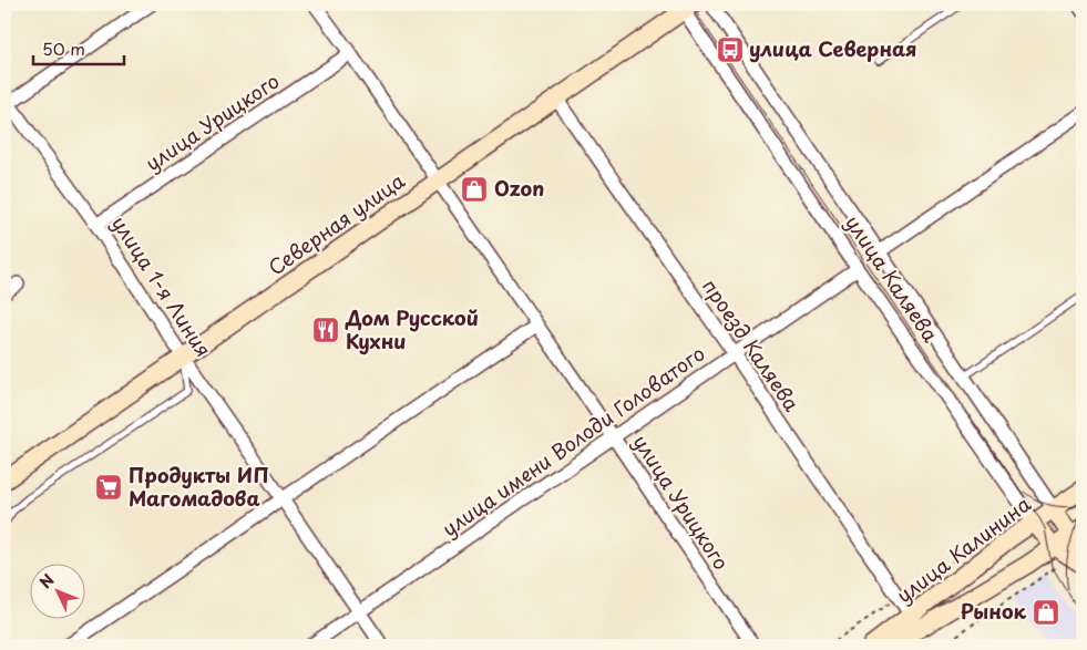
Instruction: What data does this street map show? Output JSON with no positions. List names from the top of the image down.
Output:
{
  "streets": {
    "main road": ["Северная улица", "улица Каляева", "улица Калинина"],
    "street": [
      "улица Урицкого",
      "улица 1-я Линия",
      "проезд Каляева",
      "улица имени Володи Головатого"
    ]
  },
  "crossings": [
    ["улица Урицкого", "Северная улица"],
    ["улица Урицкого", "улица 1-я Линия"],
    ["улица Урицкого", "улица имени Володи Головатого"],
    ["Северная улица", "улица Каляева"],
    ["Северная улица", "улица 1-я Линия"],
    ["Северная улица", "проезд Каляева"],
    ["улица Каляева", "улица имени Володи Головатого"],
    ["улица Каляева", "улица Калинина"],
    ["улица 1-я Линия", "улица имени Володи Головатого"],
    ["проезд Каляева", "улица имени Володи Головатого"],
    ["проезд Каляева", "улица Калинина"]
  ],
  "places": {
    "bus stop": ["улица Северная"],
    "shop": ["Ozon", "Рынок"],
    "restaurant": ["Дом Русской Кухни"],
    "supermarket": ["Продукты ИП Магомадова"]
  },
  "scale_bar": "50 m",
  "north": "top left"
}
